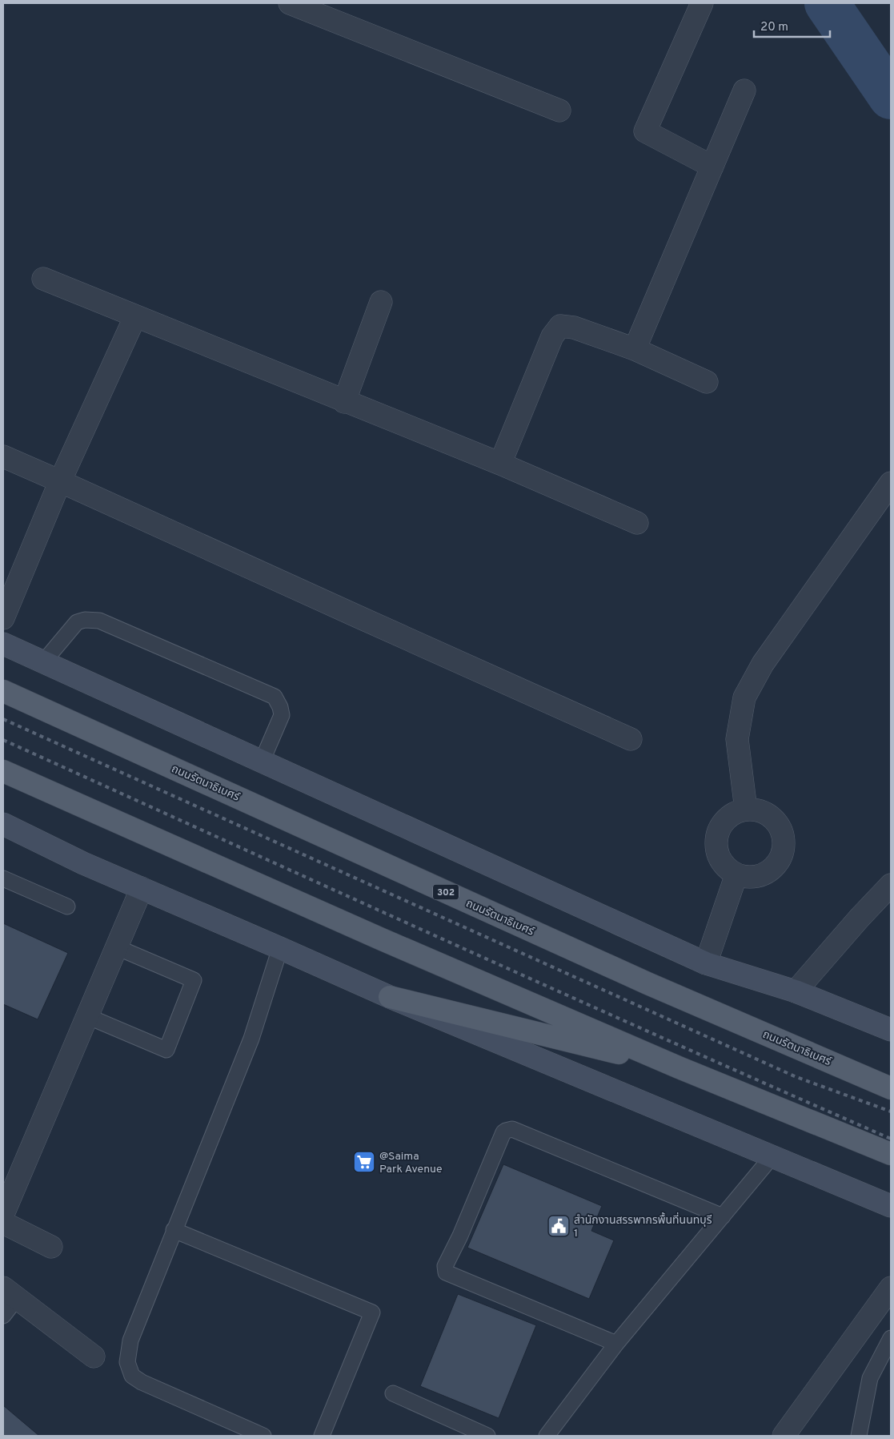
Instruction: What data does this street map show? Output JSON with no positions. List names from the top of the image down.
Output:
{
  "streets": {
    "main road": ["ถนนรัตนาธิเบศร์", "302"]
  },
  "places": {
    "supermarket": ["@Saima Park Avenue"],
    "public building": ["สำนักงานสรรพากรพื้นที่นนทบุรี 1"]
  },
  "scale_bar": "20 m"
}
